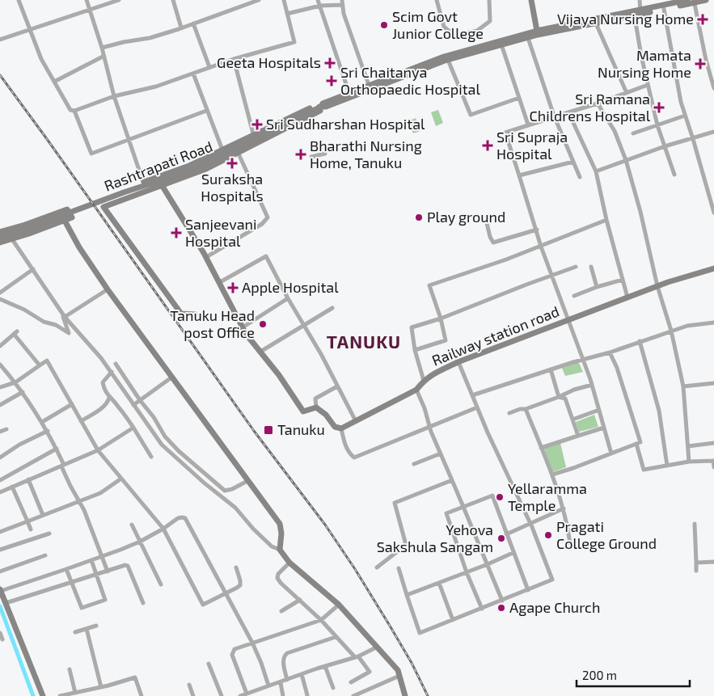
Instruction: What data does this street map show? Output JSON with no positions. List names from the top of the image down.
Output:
{
  "streets": {
    "street": ["Rashtrapati Road", "Railway station road"]
  },
  "districts": ["TANUKU"],
  "places": {
    "health": [
      "Vijaya Nursing Home",
      "Geeta Hospitals",
      "Mamata Nursing Home",
      "Sri Chaitanya Orthopaedic Hospital",
      "Sri Ramana Childrens Hospital",
      "Sri Sudharshan Hospital",
      "Sri Supraja Hospital",
      "Bharathi Nursing Home, Tanuku",
      "Suraksha Hospitals",
      "Sanjeevani Hospital",
      "Apple Hospital"
    ],
    "other": [
      "Scim Govt Junior College",
      "Play ground",
      "Tanuku Head post Office",
      "Yellaramma Temple",
      "Pragati College Ground",
      "Yehova Sakshula Sangam",
      "Agape Church"
    ],
    "transit": ["Tanuku"]
  },
  "scale_bar": "200 m"
}
